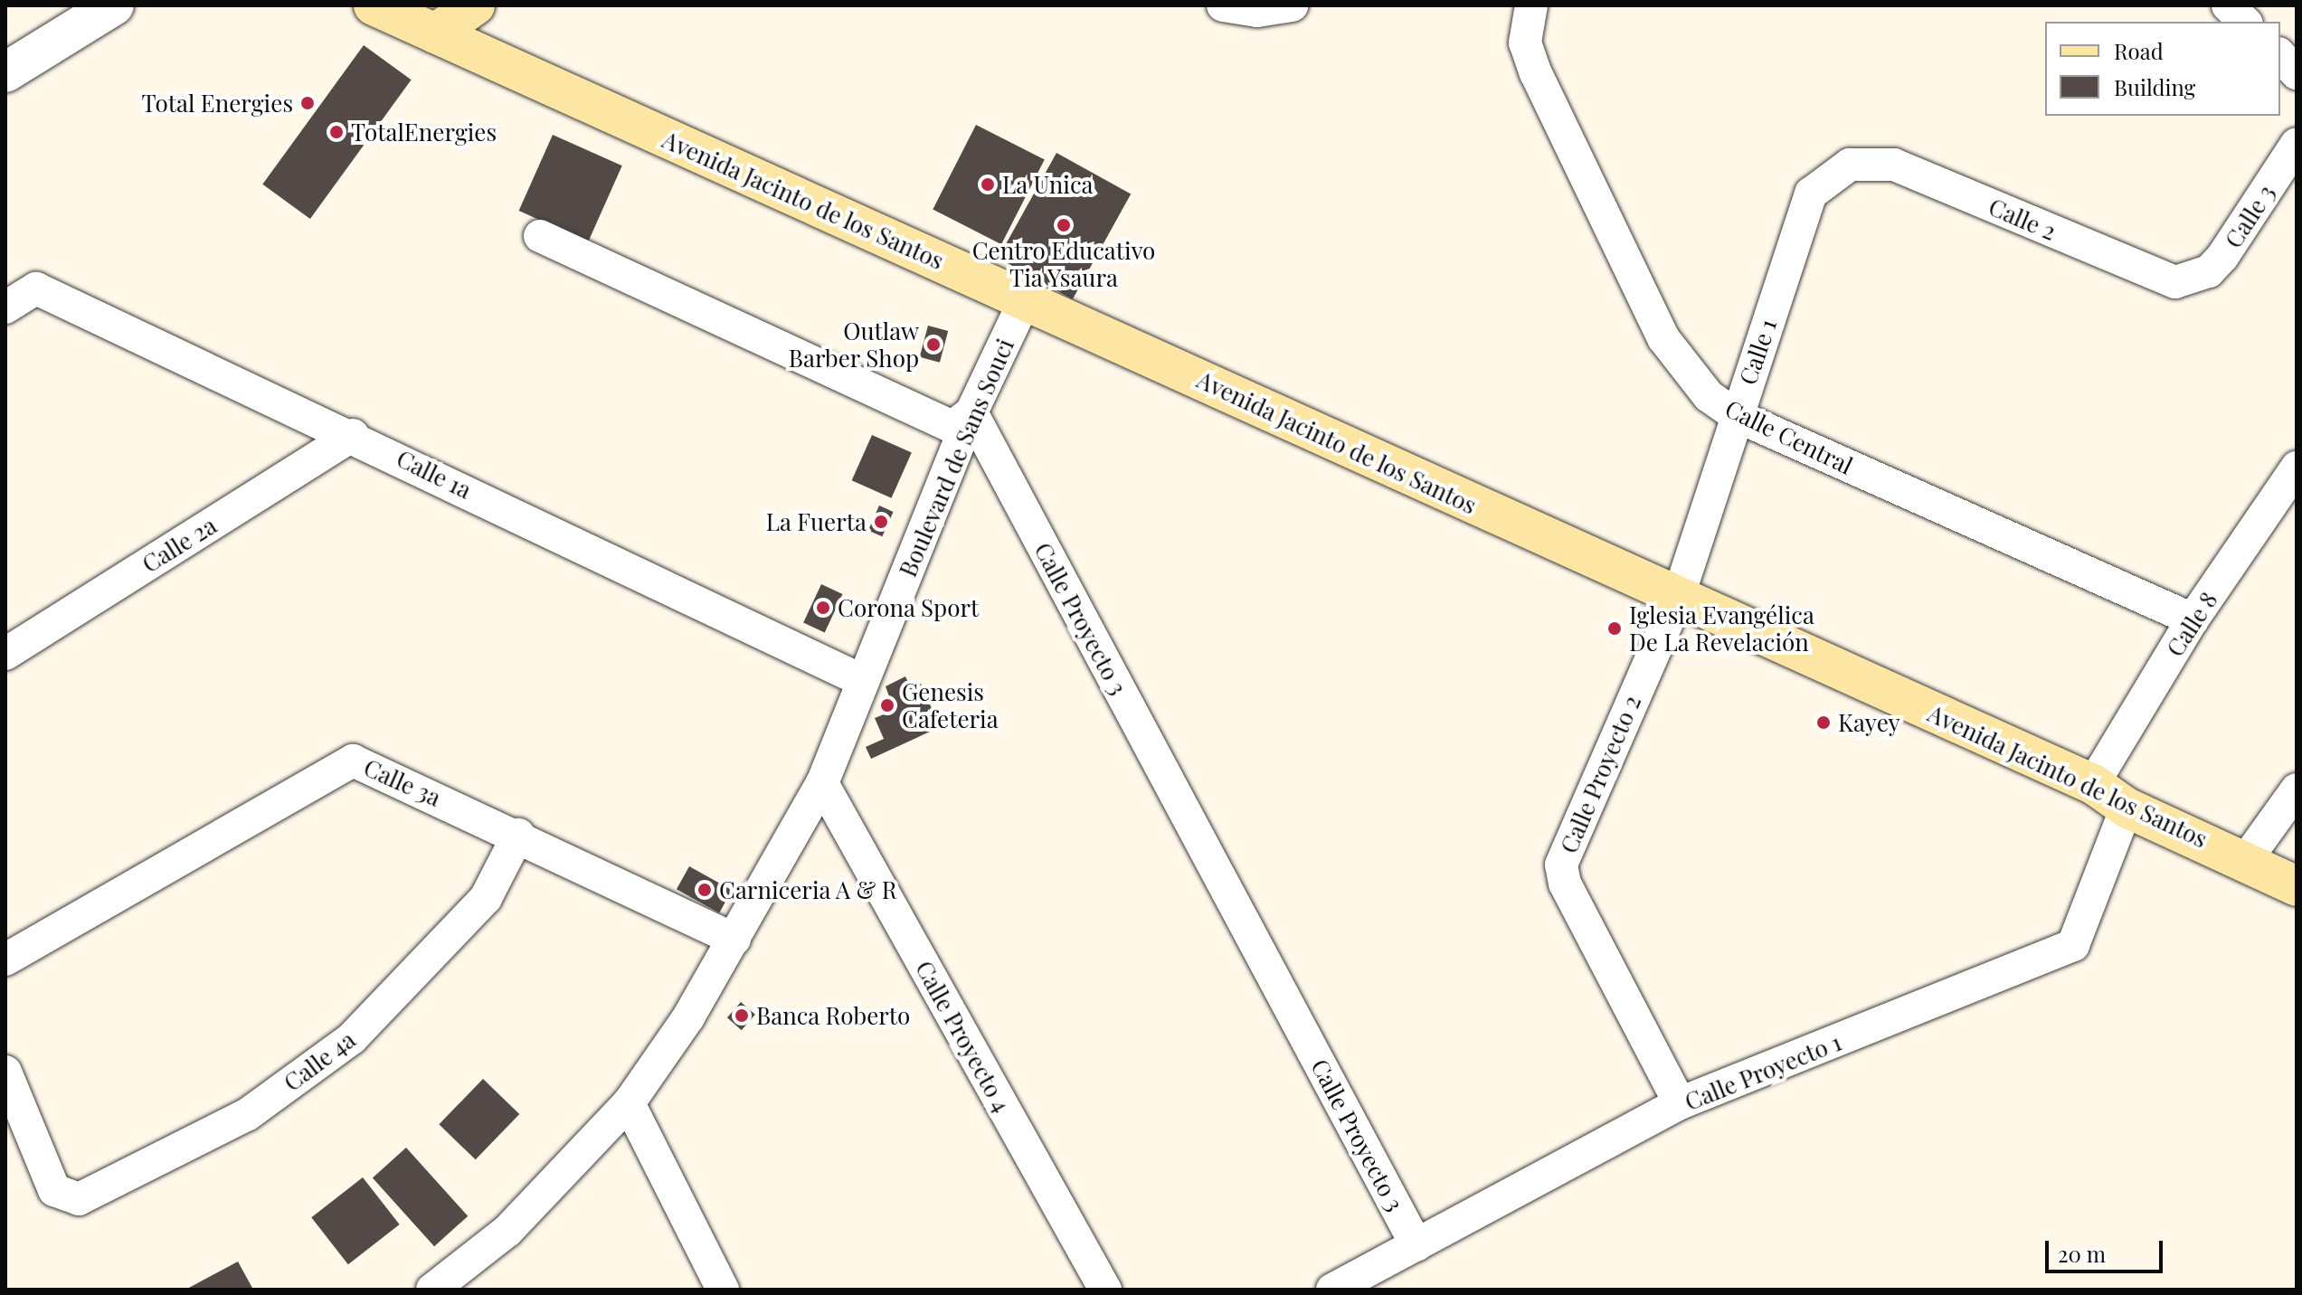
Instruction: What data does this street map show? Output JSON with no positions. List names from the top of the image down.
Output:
{
  "streets": {
    "main road": ["Avenida Jacinto de los Santos"],
    "street": [
      "Calle 3",
      "Calle 2",
      "Calle 1",
      "Calle Central",
      "Boulevard de Sans Souci",
      "Calle 1a",
      "Calle 2a",
      "Calle Proyecto 3",
      "Calle 8",
      "Calle Proyecto 2",
      "Calle 3a",
      "Calle Proyecto 4",
      "Calle 4a",
      "Calle Proyecto 1"
    ]
  },
  "crossings": [
    ["Avenida Jacinto de los Santos", "Calle 1"],
    ["Avenida Jacinto de los Santos", "Boulevard de Sans Souci"],
    ["Avenida Jacinto de los Santos", "Calle 8"],
    ["Avenida Jacinto de los Santos", "Calle Proyecto 2"],
    ["Avenida Jacinto de los Santos", "Calle Proyecto 1"],
    ["Calle 3", "Calle 2"],
    ["Calle 2", "Calle 1"],
    ["Calle 1", "Calle Central"],
    ["Calle 1", "Calle Proyecto 2"],
    ["Calle Central", "Calle 8"],
    ["Boulevard de Sans Souci", "Calle 1a"],
    ["Boulevard de Sans Souci", "Calle Proyecto 3"],
    ["Boulevard de Sans Souci", "Calle 3a"],
    ["Boulevard de Sans Souci", "Calle Proyecto 4"],
    ["Calle 1a", "Calle 2a"],
    ["Calle Proyecto 3", "Calle Proyecto 1"],
    ["Calle Proyecto 2", "Calle Proyecto 1"],
    ["Calle 3a", "Calle 4a"]
  ],
  "places": [
    "Total Energies",
    "TotalEnergies",
    "La Unica",
    "Centro Educativo Tia Ysaura",
    "Outlaw Barber Shop",
    "La Fuerta",
    "Corona Sport",
    "Iglesia Evangélica De La Revelación",
    "Genesis Cafeteria",
    "Kayey",
    "Carniceria A & R",
    "Banca Roberto"
  ],
  "legend": ["Road", "Building"],
  "scale_bar": "20 m"
}
